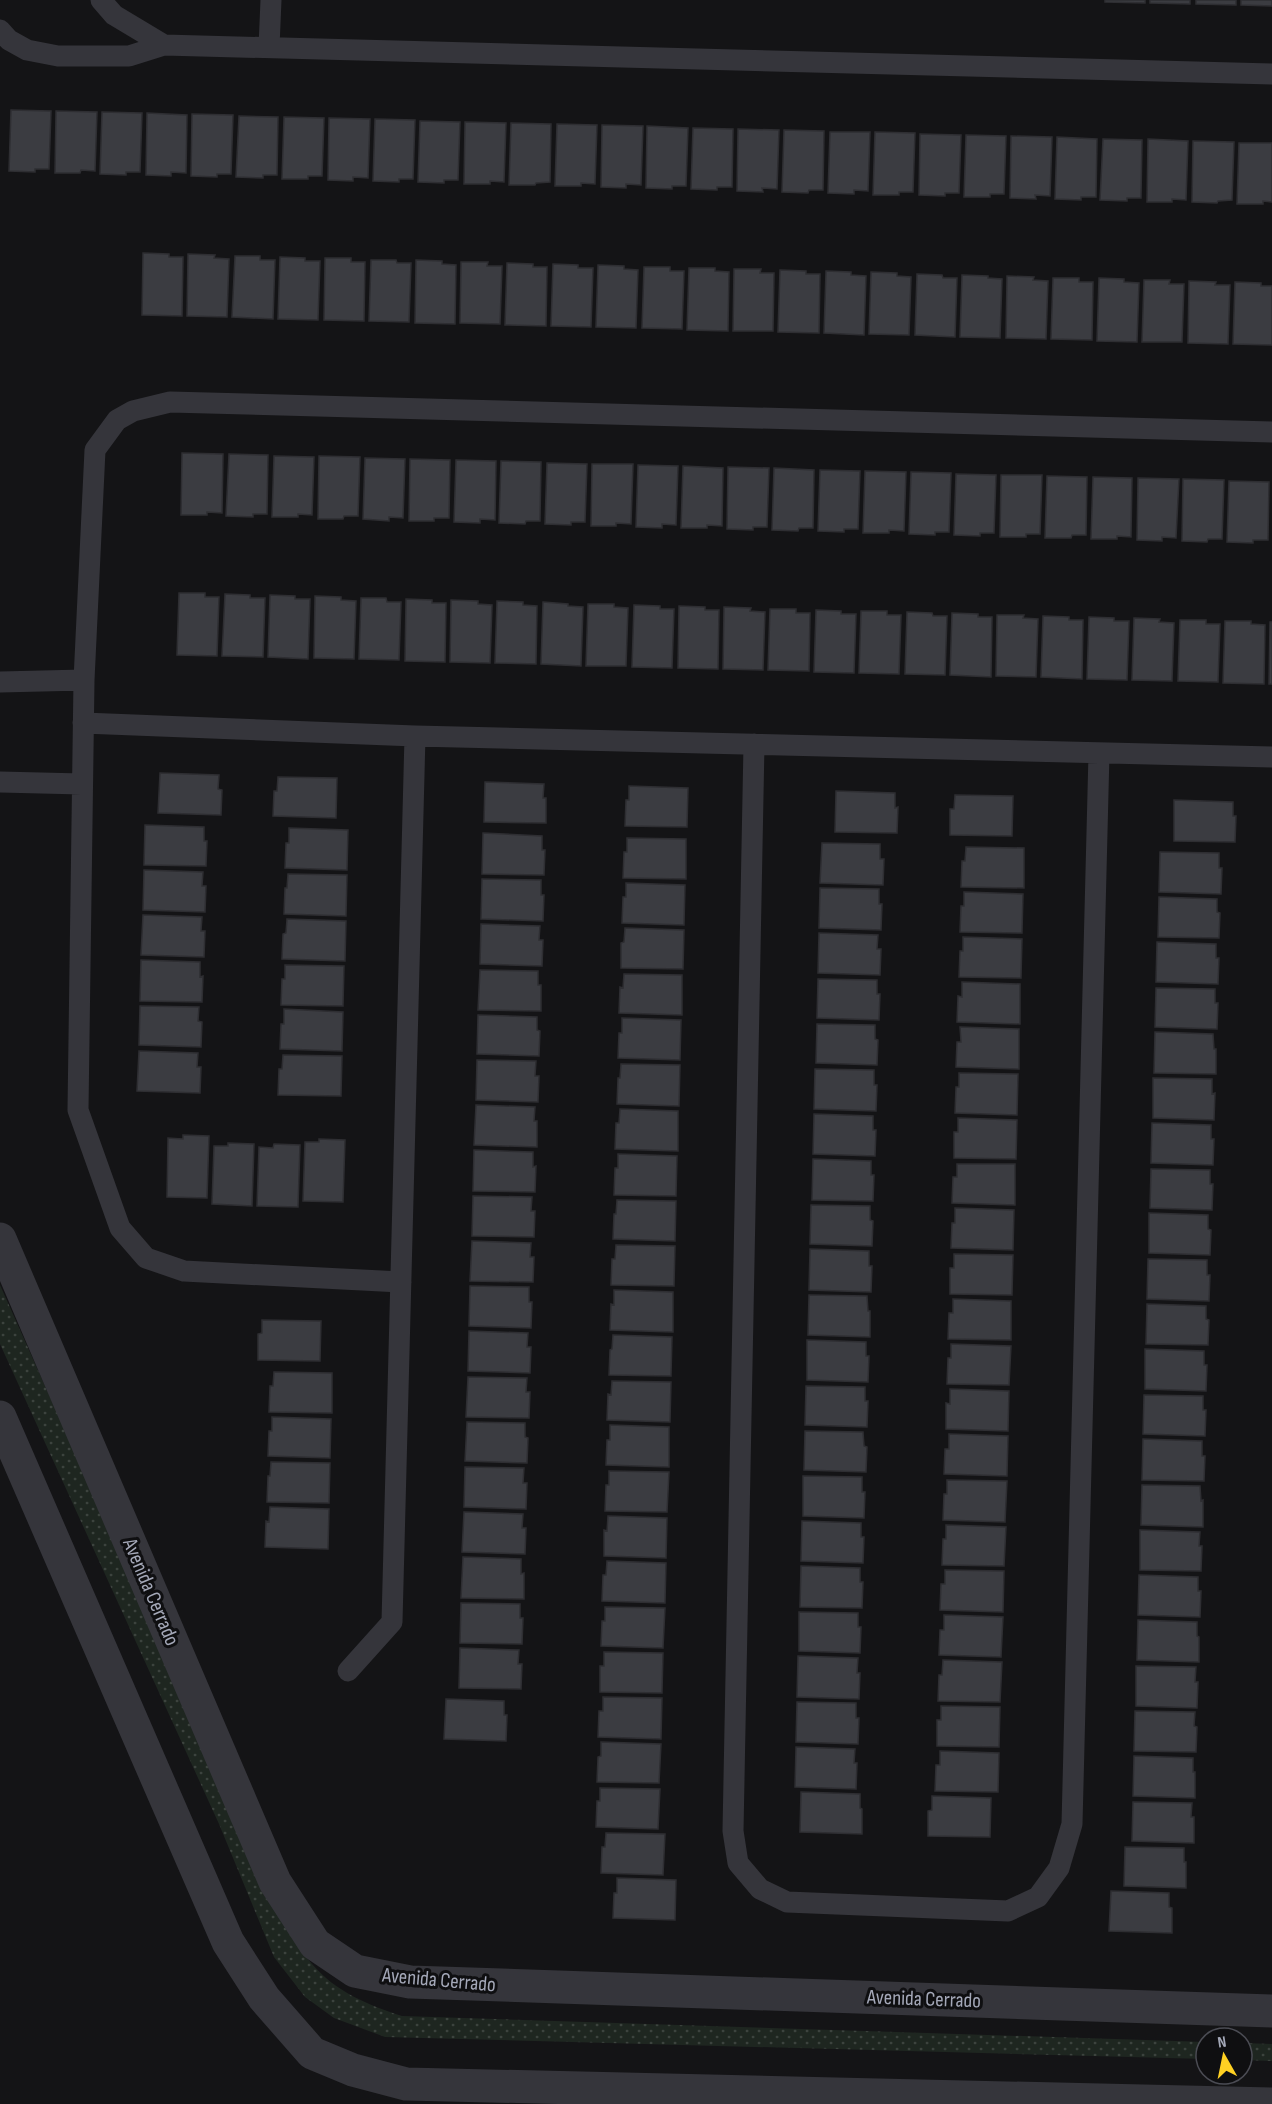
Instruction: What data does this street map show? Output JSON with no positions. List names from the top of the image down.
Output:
{
  "streets": {
    "street": ["Avenida Cerrado"]
  },
  "north": "top"
}
